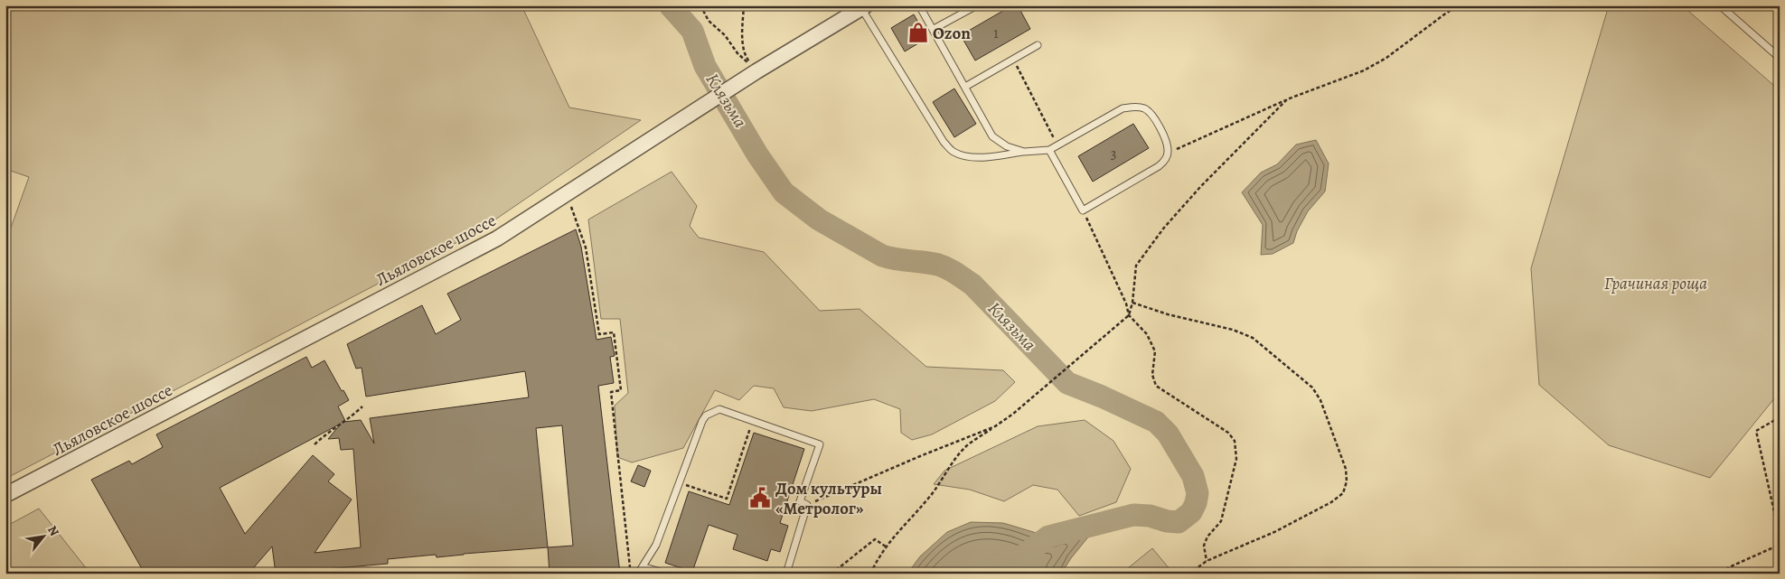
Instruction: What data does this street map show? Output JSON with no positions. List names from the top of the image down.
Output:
{
  "streets": {
    "street": ["Льяловское шоссе"]
  },
  "water": ["Клязьма"],
  "parks": ["Грачиная роща"],
  "places": {
    "shop": ["Ozon"],
    "public building": ["Дом культуры «Метролог»"]
  },
  "house_numbers": ["1", "3"],
  "north": "top right"
}
